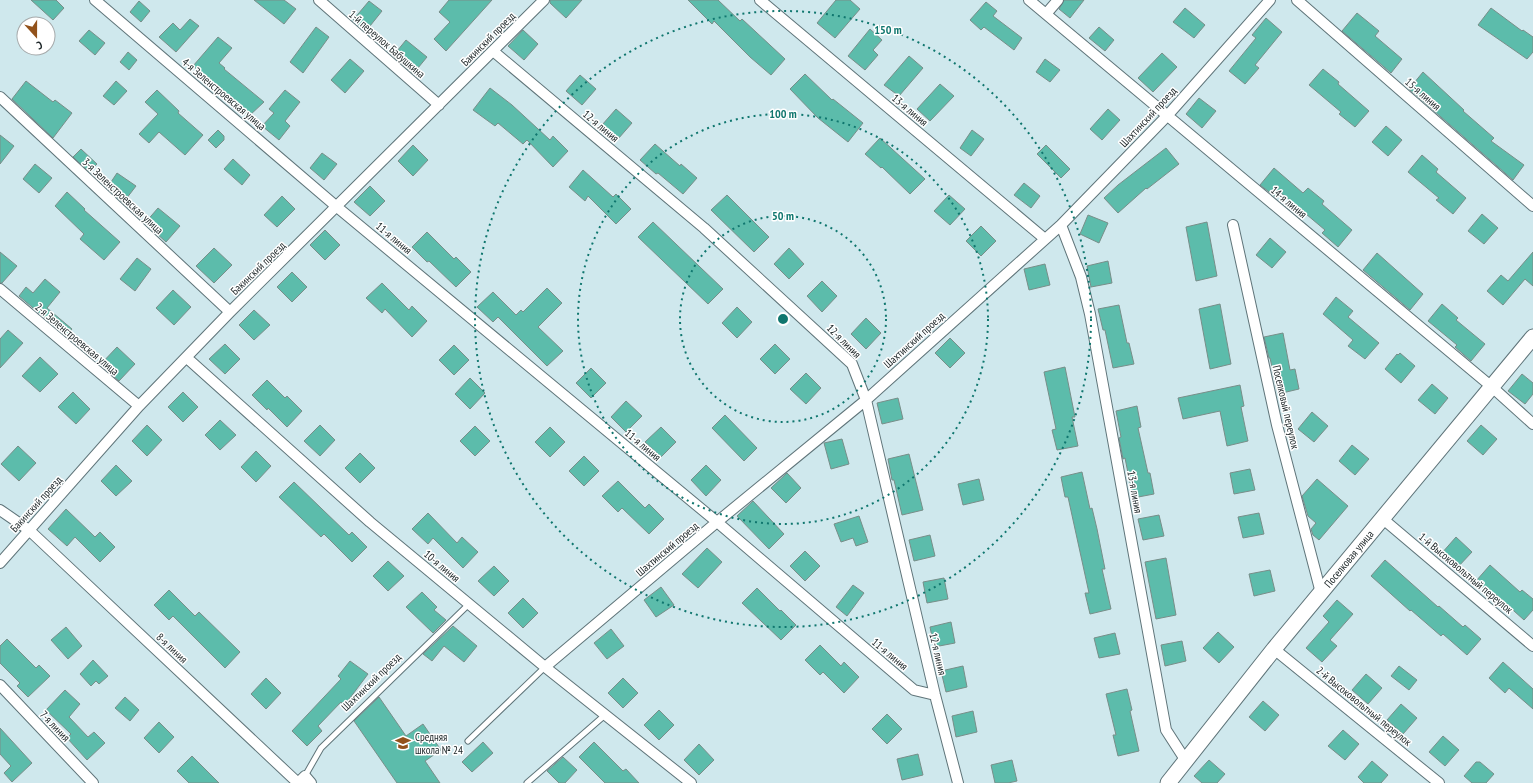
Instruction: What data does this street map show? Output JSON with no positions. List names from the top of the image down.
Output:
{
  "streets": {
    "street": [
      "Бакинский проезд",
      "1-й переулок Бабушкина",
      "4-я Зеленстроевская улица",
      "15-я линия",
      "13-я линия",
      "Шахтинский проезд",
      "12-я линия",
      "3-я Зеленстроевская улица",
      "14-я линия",
      "11-я линия",
      "2-я Зеленстроевская улица",
      "Поселковый переулок",
      "Поселковая улица",
      "10-я линия",
      "1-й Высоковольтный переулок",
      "8-я линия",
      "2-й Высоковольтный переулок",
      "7-я линия"
    ]
  },
  "crossings": [
    ["Бакинский проезд", "1-й переулок Бабушкина"],
    ["Бакинский проезд", "4-я Зеленстроевская улица"],
    ["Бакинский проезд", "12-я линия"],
    ["Бакинский проезд", "3-я Зеленстроевская улица"],
    ["Бакинский проезд", "11-я линия"],
    ["Бакинский проезд", "2-я Зеленстроевская улица"],
    ["Бакинский проезд", "10-я линия"],
    ["Бакинский проезд", "8-я линия"],
    ["4-я Зеленстроевская улица", "11-я линия"],
    ["13-я линия", "Шахтинский проезд"],
    ["13-я линия", "Поселковая улица"],
    ["Шахтинский проезд", "12-я линия"],
    ["Шахтинский проезд", "14-я линия"],
    ["Шахтинский проезд", "11-я линия"],
    ["Шахтинский проезд", "10-я линия"],
    ["Шахтинский проезд", "8-я линия"],
    ["12-я линия", "11-я линия"],
    ["14-я линия", "Поселковая улица"],
    ["Поселковый переулок", "Поселковая улица"],
    ["Поселковая улица", "1-й Высоковольтный переулок"],
    ["Поселковая улица", "2-й Высоковольтный переулок"]
  ],
  "places": {
    "school or university": ["Средняя школа № 24"]
  },
  "north": "bottom",
  "rings": ["150 m", "100 m", "50 m"]
}
